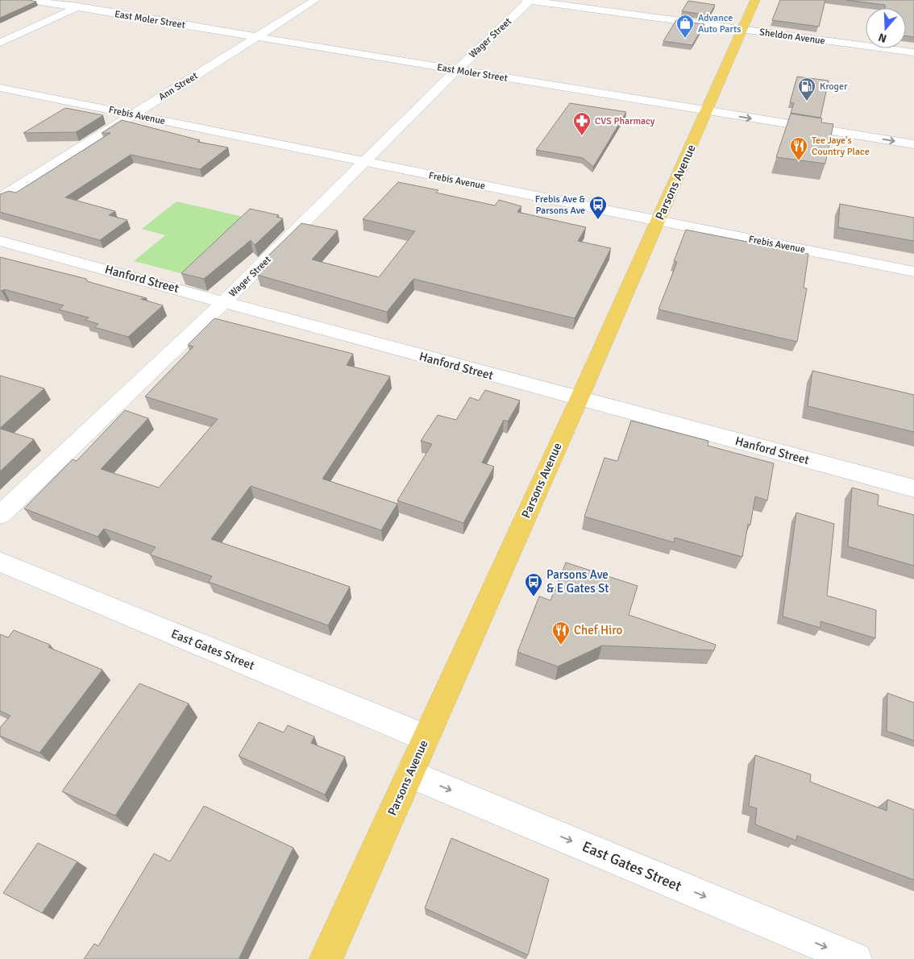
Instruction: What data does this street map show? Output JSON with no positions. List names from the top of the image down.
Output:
{
  "streets": {
    "main road": ["Parsons Avenue"],
    "street": [
      "East Moler Street",
      "Sheldon Avenue",
      "Wager Street",
      "Ann Street",
      "Frebis Avenue",
      "Hanford Street",
      "East Gates Street"
    ]
  },
  "crossings": [
    ["East Moler Street", "Wager Street"],
    ["East Moler Street", "Ann Street"],
    ["East Moler Street", "Parsons Avenue"],
    ["Sheldon Avenue", "Wager Street"],
    ["Sheldon Avenue", "Parsons Avenue"],
    ["Wager Street", "Frebis Avenue"],
    ["Wager Street", "Hanford Street"],
    ["Ann Street", "Frebis Avenue"],
    ["Frebis Avenue", "Parsons Avenue"],
    ["Parsons Avenue", "Hanford Street"],
    ["Parsons Avenue", "East Gates Street"]
  ],
  "one_way": ["East Gates Street"],
  "places": {
    "shop": ["Advance Auto Parts"],
    "fuel station": ["Kroger"],
    "pharmacy": ["CVS Pharmacy"],
    "restaurant": ["Tee Jaye's Country Place", "Chef Hiro"],
    "bus stop": ["Frebis Ave & Parsons Ave", "Parsons Ave & E Gates St"]
  },
  "north": "bottom"
}
